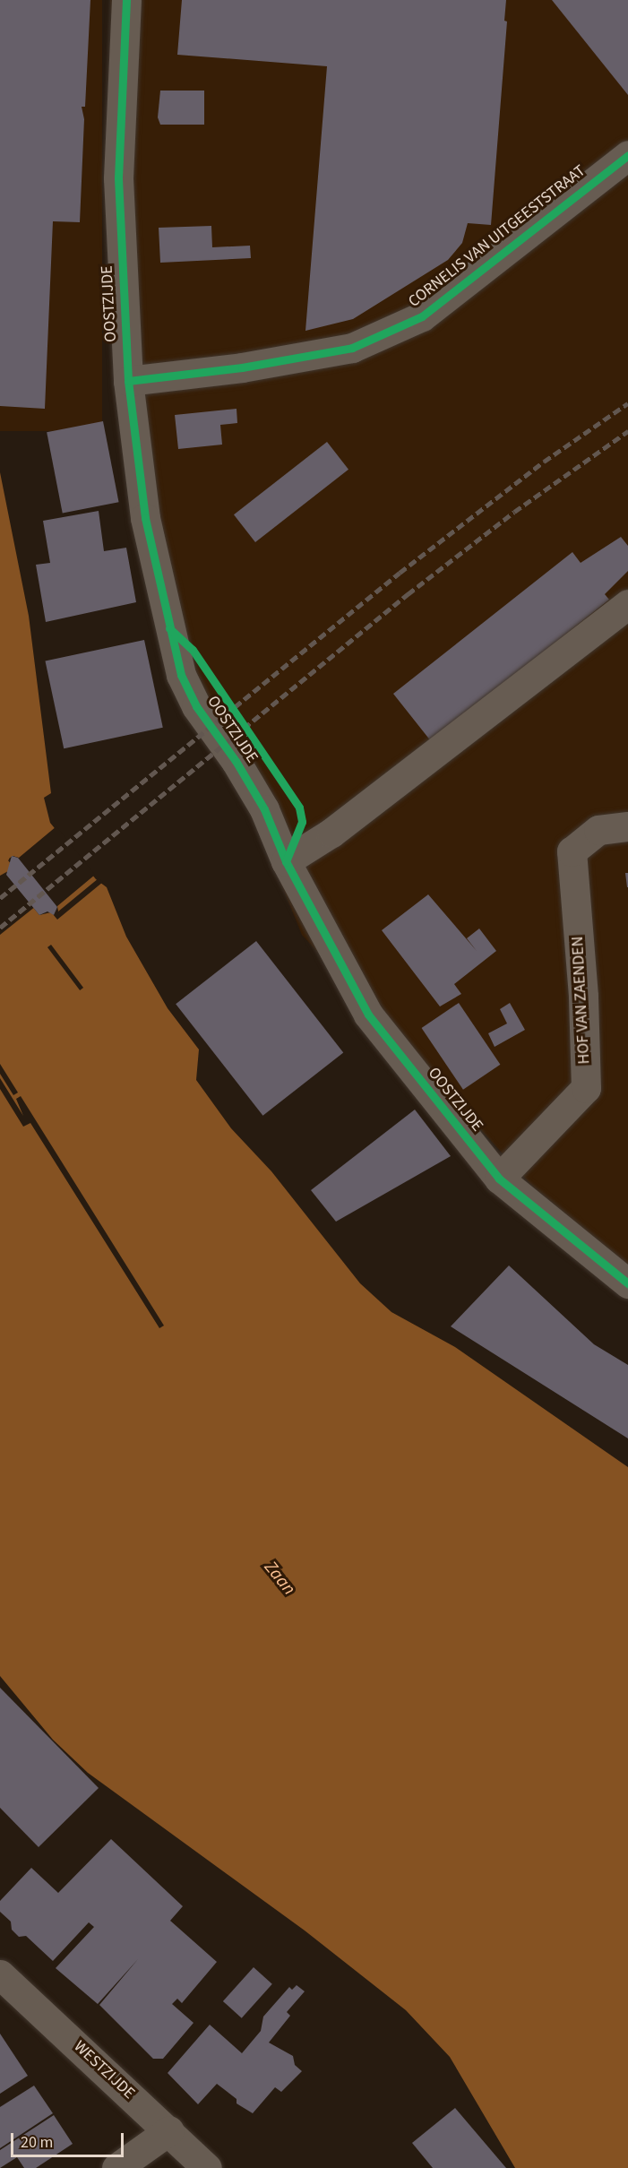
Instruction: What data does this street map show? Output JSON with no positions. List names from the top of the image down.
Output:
{
  "streets": {
    "street": [
      "CORNELIS VAN UITGEESTSTRAAT",
      "OOSTZIJDE",
      "HOF VAN ZAENDEN",
      "WESTZIJDE"
    ]
  },
  "crossings": [
    ["CORNELIS VAN UITGEESTSTRAAT", "OOSTZIJDE"],
    ["OOSTZIJDE", "HOF VAN ZAENDEN"]
  ],
  "water": ["Zaan"],
  "scale_bar": "20 m"
}
